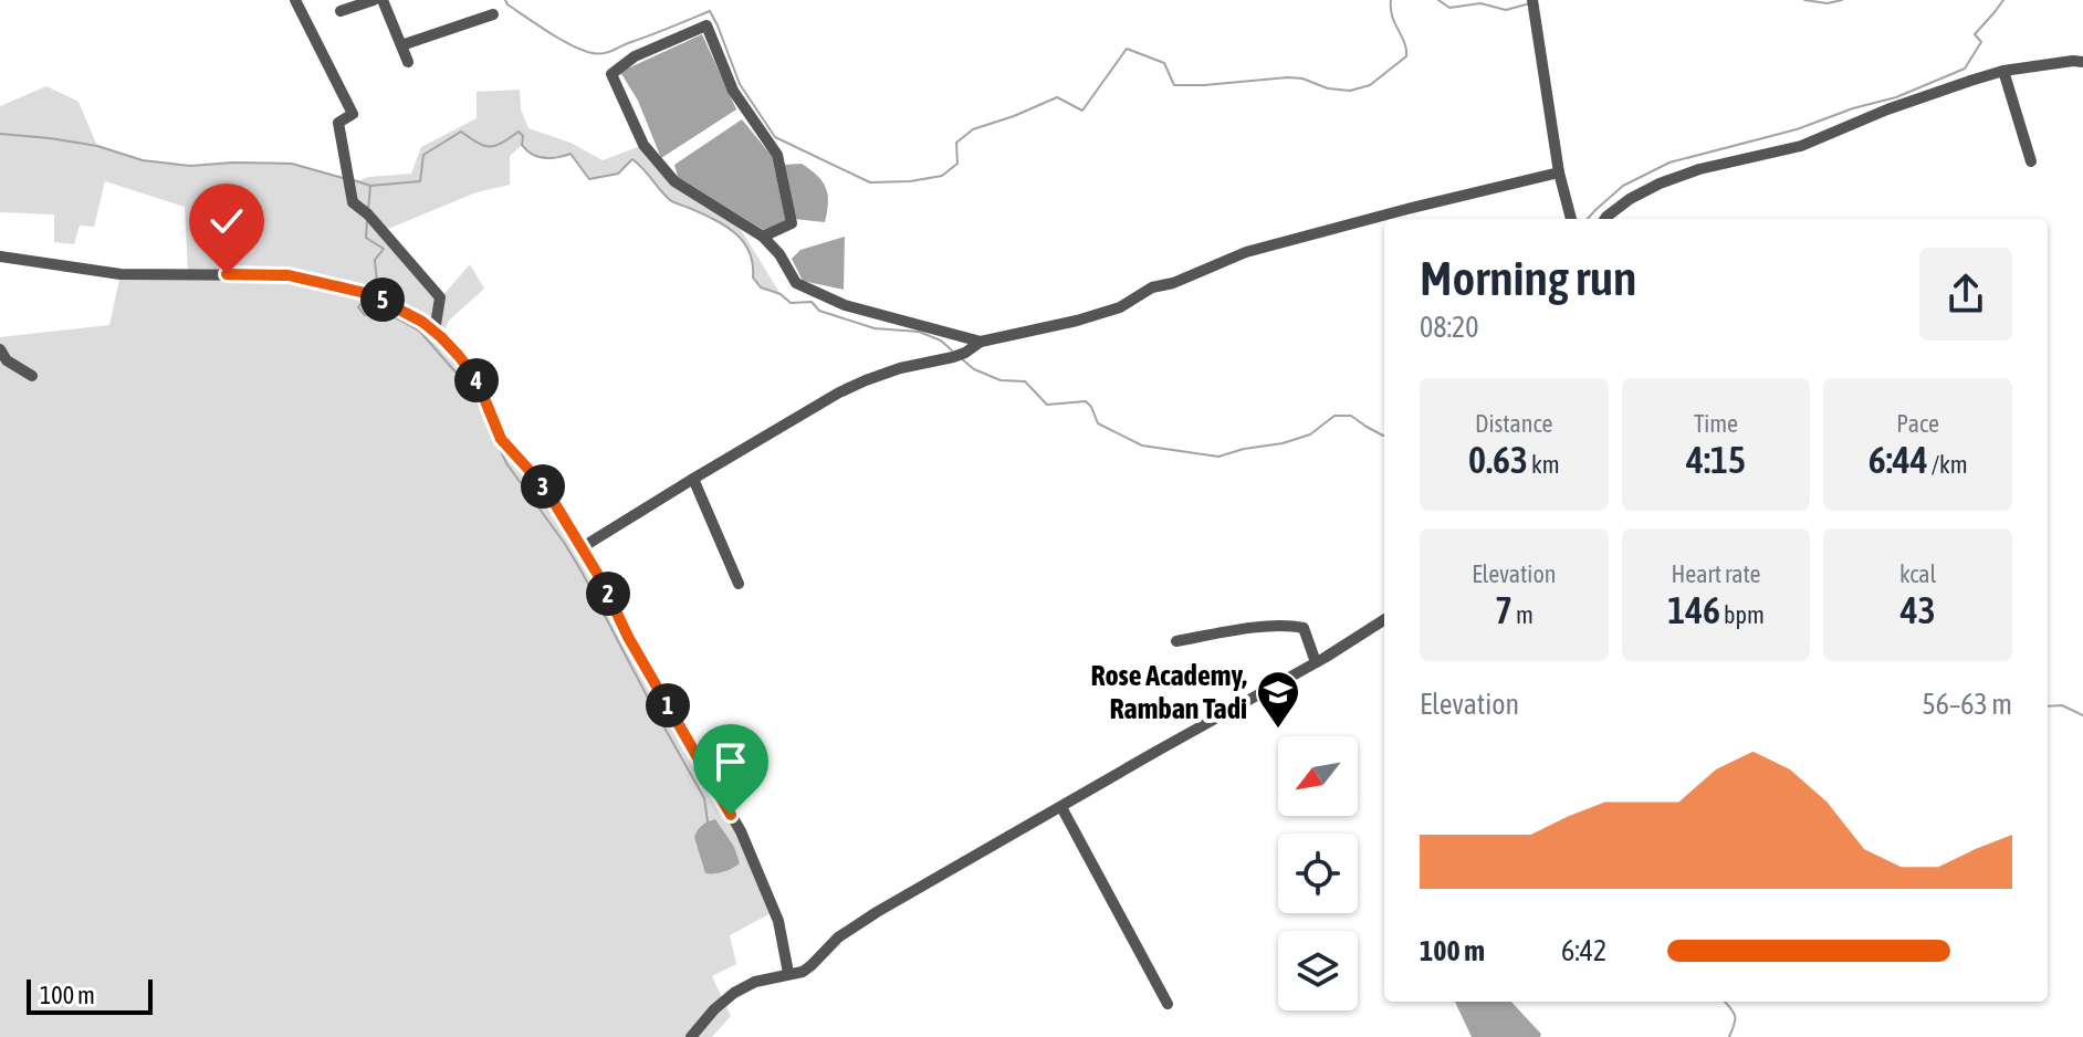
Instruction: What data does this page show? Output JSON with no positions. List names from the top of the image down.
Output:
{
  "places": {
    "school or university": ["Rose Academy, Ramban Tadi"]
  },
  "scale_bar": "100 m",
  "north": "bottom left",
  "page": {
    "heading": ["Morning run", "08:20"],
    "pins": [
      "5",
      "4",
      "3",
      "2",
      "1"
    ],
    "stats": [
      ["Distance", "0.63 km"],
      ["Time", "4:15"],
      ["Pace", "6:44 /km"],
      ["Elevation", "7 m"],
      ["Heart rate", "146 bpm"],
      ["kcal", "43"]
    ],
    "chart": ["Elevation", "56–63 m"],
    "list": [
      {
        "name": "100 m",
        "note": "6:42"
      }
    ],
    "scale": "100 m"
  }
}
